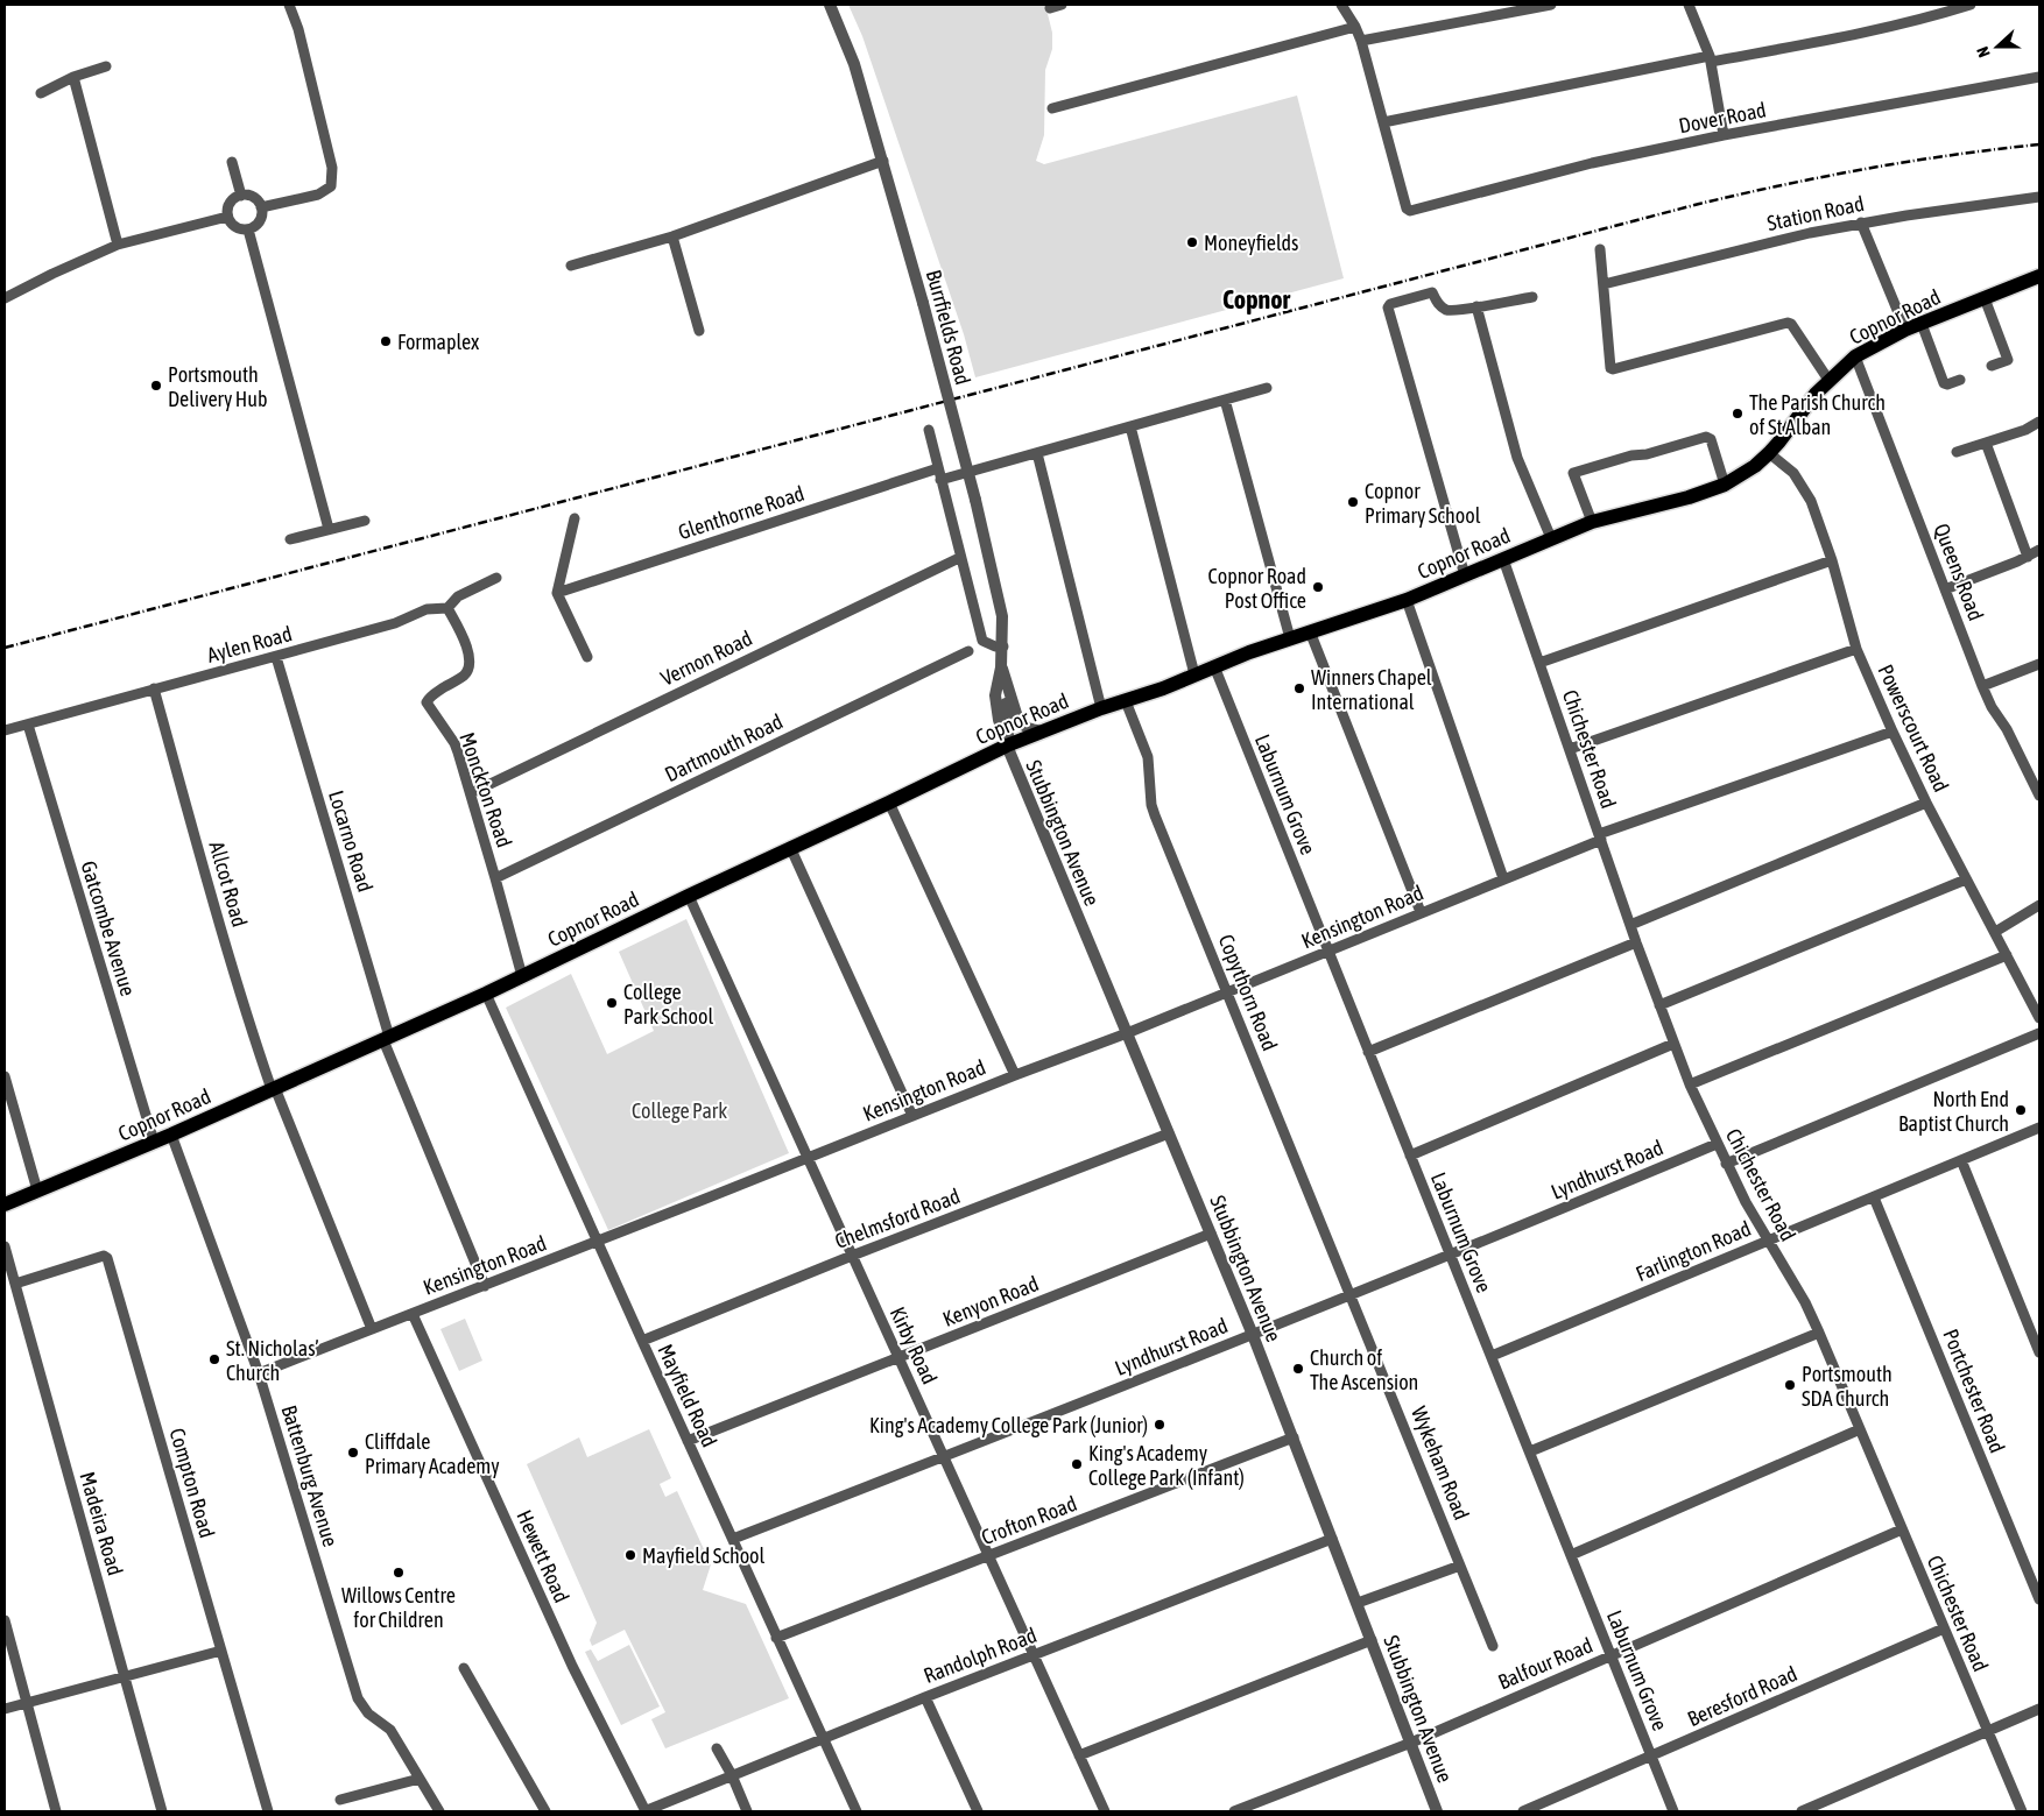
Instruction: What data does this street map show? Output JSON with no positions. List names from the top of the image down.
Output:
{
  "streets": {
    "main road": ["Copnor Road"],
    "street": [
      "Dover Road",
      "Station Road",
      "Burrfields Road",
      "Glenthorne Road",
      "Queens Road",
      "Aylen Road",
      "Vernon Road",
      "Powerscourt Road",
      "Dartmouth Road",
      "Chichester Road",
      "Monckton Road",
      "Laburnum Grove",
      "Stubbington Avenue",
      "Locarno Road",
      "Allcot Road",
      "Kensington Road",
      "Gatcombe Avenue",
      "Copythorn Road",
      "Lyndhurst Road",
      "Chelmsford Road",
      "Farlington Road",
      "Kenyon Road",
      "Kirby Road",
      "Portchester Road",
      "Mayfield Road",
      "Wykeham Road",
      "Battenburg Avenue",
      "Compton Road",
      "Crofton Road",
      "Madeira Road",
      "Hewett Road",
      "Randolph Road",
      "Balfour Road",
      "Beresford Road"
    ]
  },
  "crossings": [
    ["Copnor Road", "Burrfields Road"],
    ["Copnor Road", "Queens Road"],
    ["Copnor Road", "Powerscourt Road"],
    ["Copnor Road", "Chichester Road"],
    ["Copnor Road", "Monckton Road"],
    ["Copnor Road", "Laburnum Grove"],
    ["Copnor Road", "Stubbington Avenue"],
    ["Copnor Road", "Locarno Road"],
    ["Copnor Road", "Allcot Road"],
    ["Copnor Road", "Gatcombe Avenue"],
    ["Copnor Road", "Copythorn Road"],
    ["Copnor Road", "Kirby Road"],
    ["Copnor Road", "Mayfield Road"],
    ["Copnor Road", "Battenburg Avenue"],
    ["Burrfields Road", "Stubbington Avenue"],
    ["Aylen Road", "Monckton Road"],
    ["Aylen Road", "Locarno Road"],
    ["Aylen Road", "Allcot Road"],
    ["Aylen Road", "Gatcombe Avenue"],
    ["Vernon Road", "Monckton Road"],
    ["Powerscourt Road", "Kensington Road"],
    ["Dartmouth Road", "Monckton Road"],
    ["Chichester Road", "Kensington Road"],
    ["Chichester Road", "Lyndhurst Road"],
    ["Chichester Road", "Farlington Road"],
    ["Chichester Road", "Balfour Road"],
    ["Chichester Road", "Beresford Road"],
    ["Laburnum Grove", "Kensington Road"],
    ["Laburnum Grove", "Lyndhurst Road"],
    ["Laburnum Grove", "Farlington Road"],
    ["Laburnum Grove", "Balfour Road"],
    ["Laburnum Grove", "Beresford Road"],
    ["Stubbington Avenue", "Kensington Road"],
    ["Stubbington Avenue", "Lyndhurst Road"],
    ["Stubbington Avenue", "Chelmsford Road"],
    ["Stubbington Avenue", "Kenyon Road"],
    ["Stubbington Avenue", "Crofton Road"],
    ["Stubbington Avenue", "Randolph Road"],
    ["Stubbington Avenue", "Balfour Road"],
    ["Locarno Road", "Kensington Road"],
    ["Allcot Road", "Kensington Road"],
    ["Kensington Road", "Copythorn Road"],
    ["Kensington Road", "Kirby Road"],
    ["Kensington Road", "Mayfield Road"],
    ["Kensington Road", "Battenburg Avenue"],
    ["Kensington Road", "Hewett Road"],
    ["Copythorn Road", "Lyndhurst Road"],
    ["Copythorn Road", "Wykeham Road"],
    ["Lyndhurst Road", "Kirby Road"],
    ["Lyndhurst Road", "Mayfield Road"],
    ["Lyndhurst Road", "Wykeham Road"],
    ["Chelmsford Road", "Kirby Road"],
    ["Chelmsford Road", "Mayfield Road"],
    ["Farlington Road", "Portchester Road"],
    ["Kenyon Road", "Kirby Road"],
    ["Kenyon Road", "Mayfield Road"],
    ["Kirby Road", "Crofton Road"],
    ["Kirby Road", "Randolph Road"],
    ["Mayfield Road", "Crofton Road"],
    ["Mayfield Road", "Randolph Road"],
    ["Compton Road", "Madeira Road"],
    ["Hewett Road", "Randolph Road"]
  ],
  "districts": ["Copnor"],
  "parks": ["College Park"],
  "places": [
    "Moneyfields",
    "Formaplex",
    "Portsmouth Delivery Hub",
    "The Parish Church of St Alban",
    "Copnor Primary School",
    "Copnor Road Post Office",
    "Winners Chapel International",
    "College Park School",
    "North End Baptist Church",
    "St. Nicholas’ Church",
    "Church of The Ascension",
    "Portsmouth SDA Church",
    "King's Academy College Park (Junior)",
    "Cliffdale Primary Academy",
    "King's Academy College Park (Infant)",
    "Mayfield School",
    "Willows Centre for Children"
  ],
  "north": "left"
}
